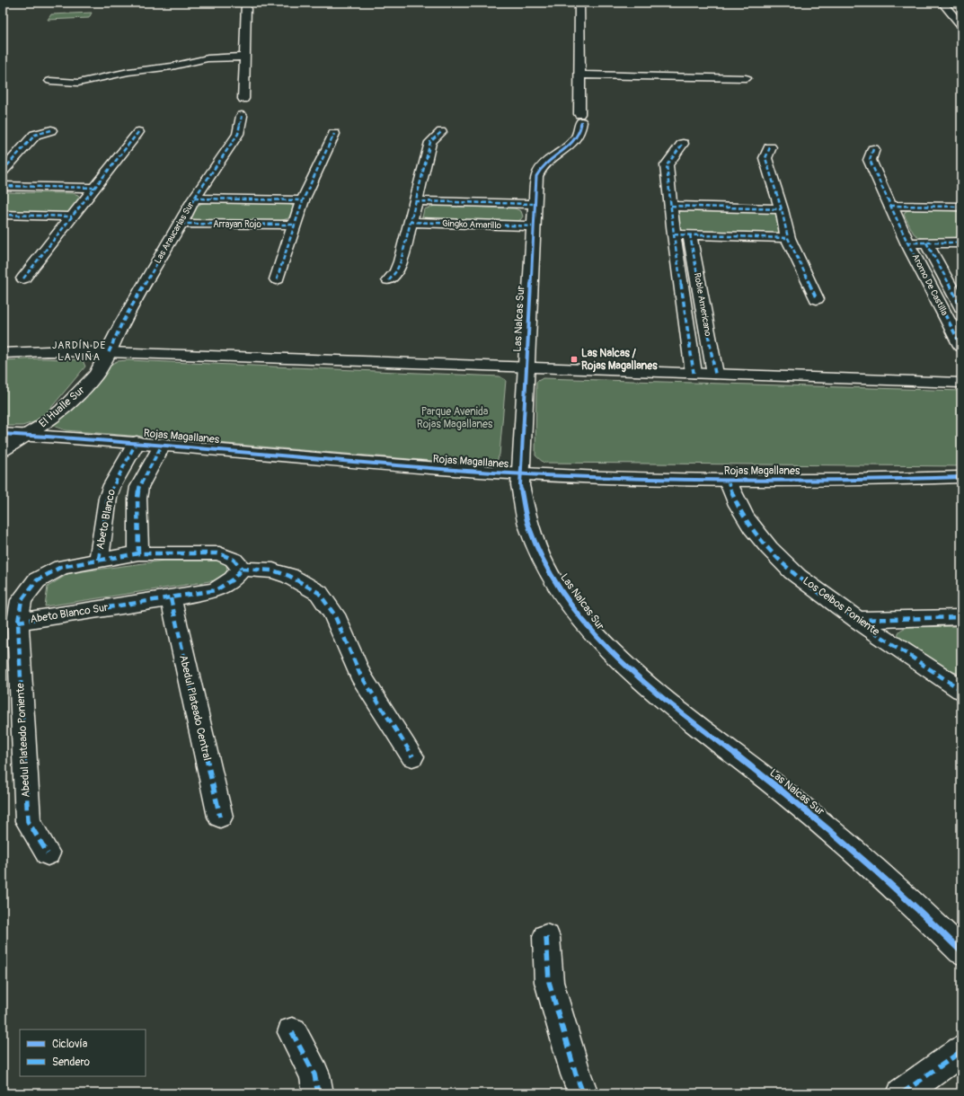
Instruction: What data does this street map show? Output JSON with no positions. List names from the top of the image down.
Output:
{
  "streets": {
    "street": [
      "Arrayan Rojo",
      "Gingko Amarillo",
      "Las Araucarias Sur",
      "Aromo De Castilla",
      "Roble Americano",
      "Las Nalcas Sur",
      "El Hualle Sur",
      "Rojas Magallanes",
      "Abeto Blanco",
      "Los Ceibos Poniente",
      "Abeto Blanco Sur",
      "Abedul Plateado Central",
      "Abedul Plateado Poniente"
    ]
  },
  "crossings": [
    ["Arrayan Rojo", "Las Araucarias Sur"],
    ["Gingko Amarillo", "Las Nalcas Sur"],
    ["Las Araucarias Sur", "El Hualle Sur"],
    ["Las Nalcas Sur", "Rojas Magallanes"],
    ["El Hualle Sur", "Rojas Magallanes"],
    ["Rojas Magallanes", "Abeto Blanco"],
    ["Rojas Magallanes", "Los Ceibos Poniente"],
    ["Abeto Blanco", "Abeto Blanco Sur"],
    ["Abeto Blanco Sur", "Abedul Plateado Central"],
    ["Abeto Blanco Sur", "Abedul Plateado Poniente"]
  ],
  "districts": ["JARDÍN DE LA VIÑA"],
  "parks": ["Parque Avenida Rojas Magallanes"],
  "places": {
    "transit": ["Las Nalcas / Rojas Magallanes"]
  },
  "legend": ["Ciclovía", "Sendero"]
}
